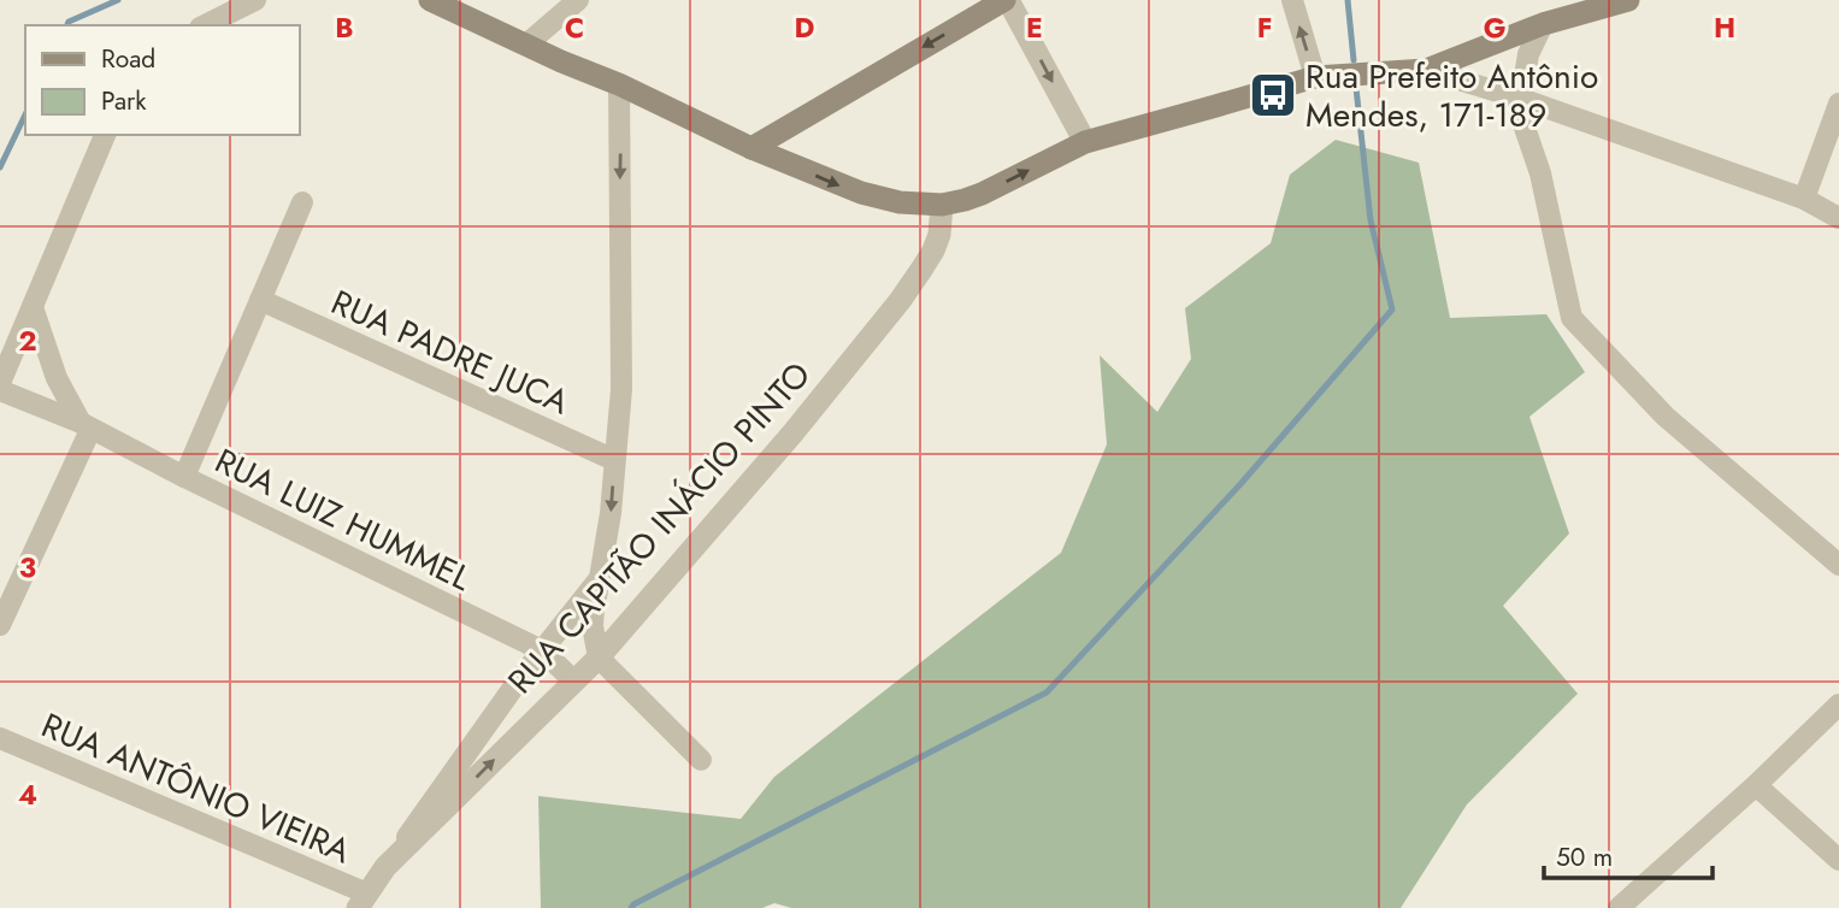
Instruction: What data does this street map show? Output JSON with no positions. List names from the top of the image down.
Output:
{
  "streets": {
    "street": [
      "RUA PADRE JUCA",
      "RUA LUIZ HUMMEL",
      "RUA CAPITÃO INÁCIO PINTO",
      "RUA ANTÔNIO VIEIRA"
    ]
  },
  "crossings": [
    ["RUA LUIZ HUMMEL", "RUA CAPITÃO INÁCIO PINTO"],
    ["RUA CAPITÃO INÁCIO PINTO", "RUA ANTÔNIO VIEIRA"]
  ],
  "places": {
    "bus stop": ["Rua Prefeito Antônio Mendes, 171-189"]
  },
  "legend": ["Road", "Park"],
  "scale_bar": "50 m",
  "grid": {
    "columns": [
      "B",
      "C",
      "D",
      "E",
      "F",
      "G",
      "H"
    ],
    "rows": ["2", "3", "4"]
  }
}
